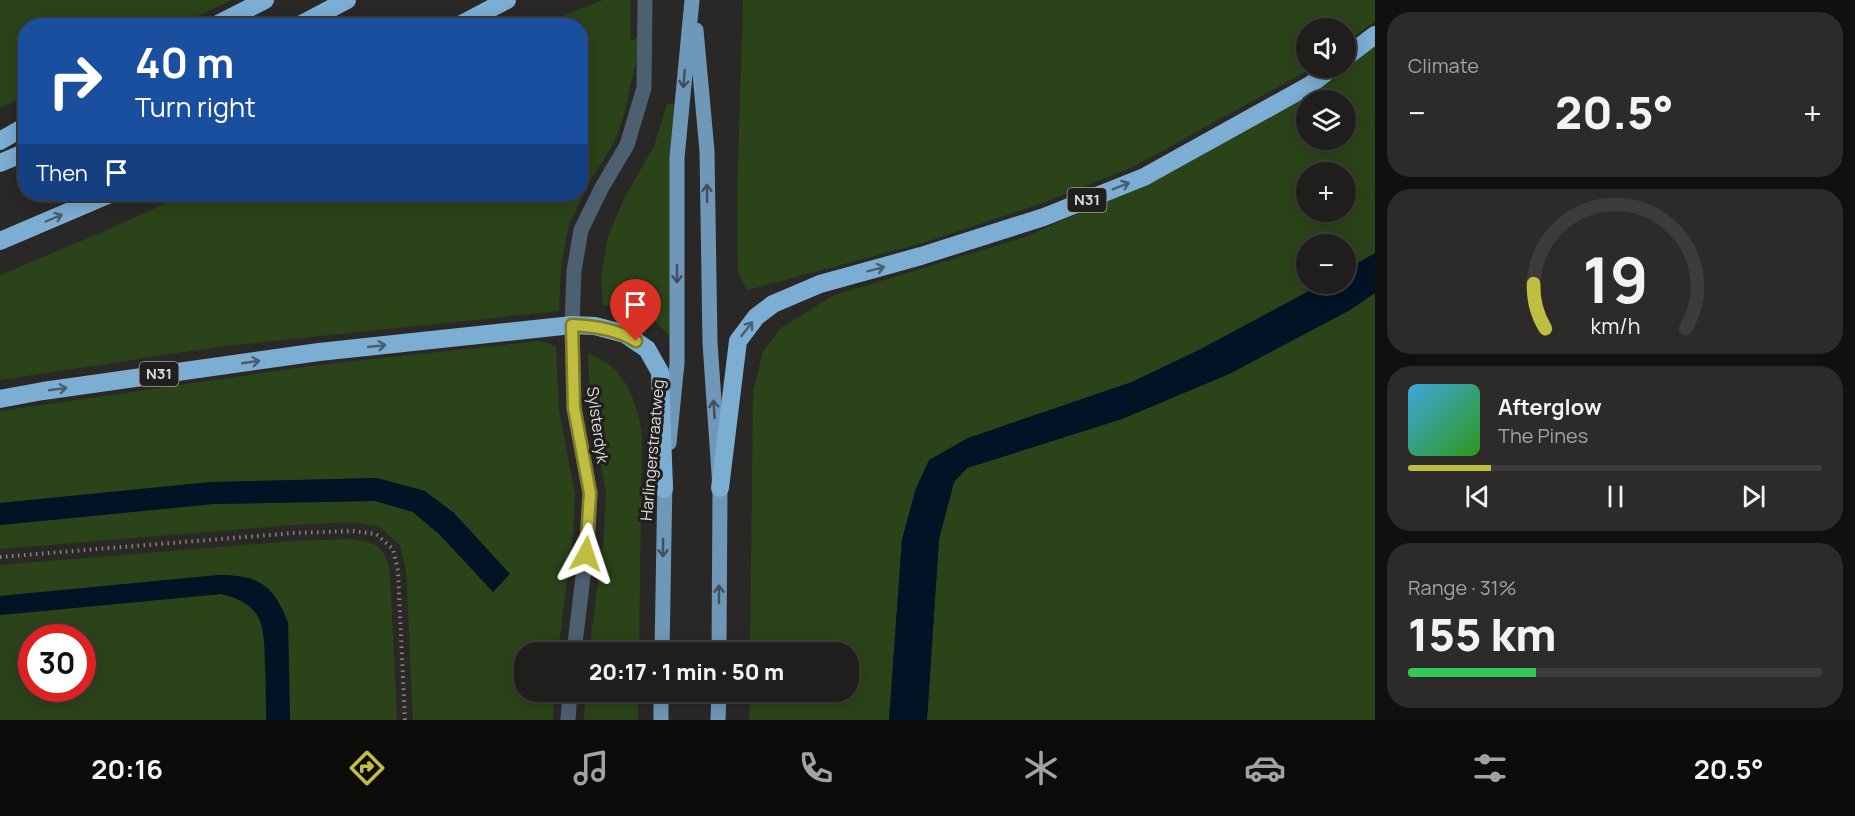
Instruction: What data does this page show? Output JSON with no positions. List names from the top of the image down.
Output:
{
  "streets": {
    "highway": ["N31"],
    "main road": ["Harlingerstraatweg"],
    "street": ["Sylsterdyk"]
  },
  "crossings": [
    ["N31", "Sylsterdyk"],
    ["N31", "Harlingerstraatweg"]
  ],
  "page": {
    "tile": [
      "Climate",
      ["Range · 31%", "155 km"]
    ],
    "map_buttons": ["+", "−"],
    "turn": ["40 m", "Turn right"],
    "heat": ["−", "20.5°", "+"],
    "then": "Then",
    "song": ["Afterglow", "The Pines"],
    "limit": "30",
    "trip": "20:17 · 1 min · 50 m",
    "tabs": ["20:16", "20.5°"],
    "gauge": ["19", "km/h"]
  }
}
